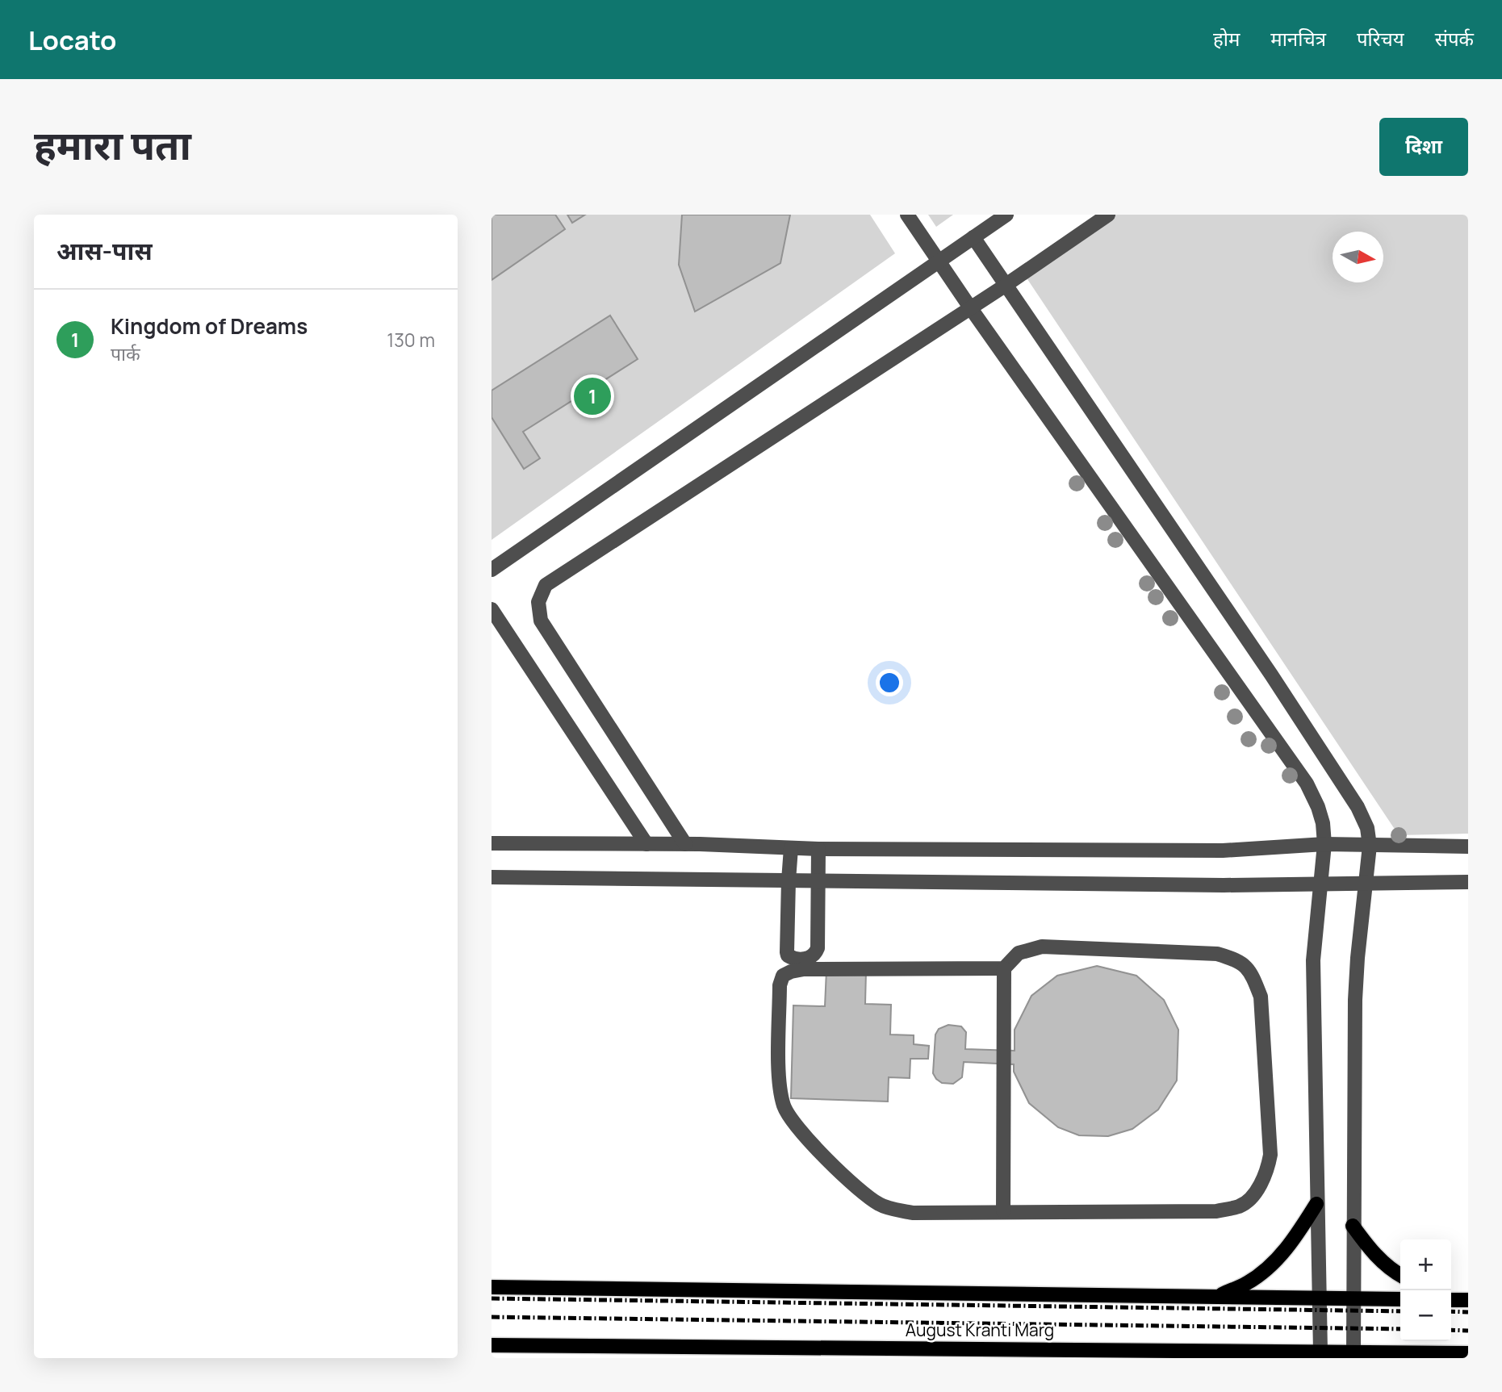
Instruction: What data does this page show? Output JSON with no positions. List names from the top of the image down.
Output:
{
  "streets": {
    "main road": ["August Kranti Marg"]
  },
  "north": "right",
  "page": {
    "header": "Locato",
    "nav": [
      "होम",
      "मानचित्र",
      "परिचय",
      "संपर्क"
    ],
    "title": "हमारा पता",
    "buttons": "दिशा",
    "heading": "आस-पास",
    "list": [
      {
        "mark": "1",
        "name": "Kingdom of Dreams",
        "note": "पार्क",
        "value": "130 m"
      }
    ],
    "pins": "1",
    "map_buttons": ["+", "−"]
  }
}
